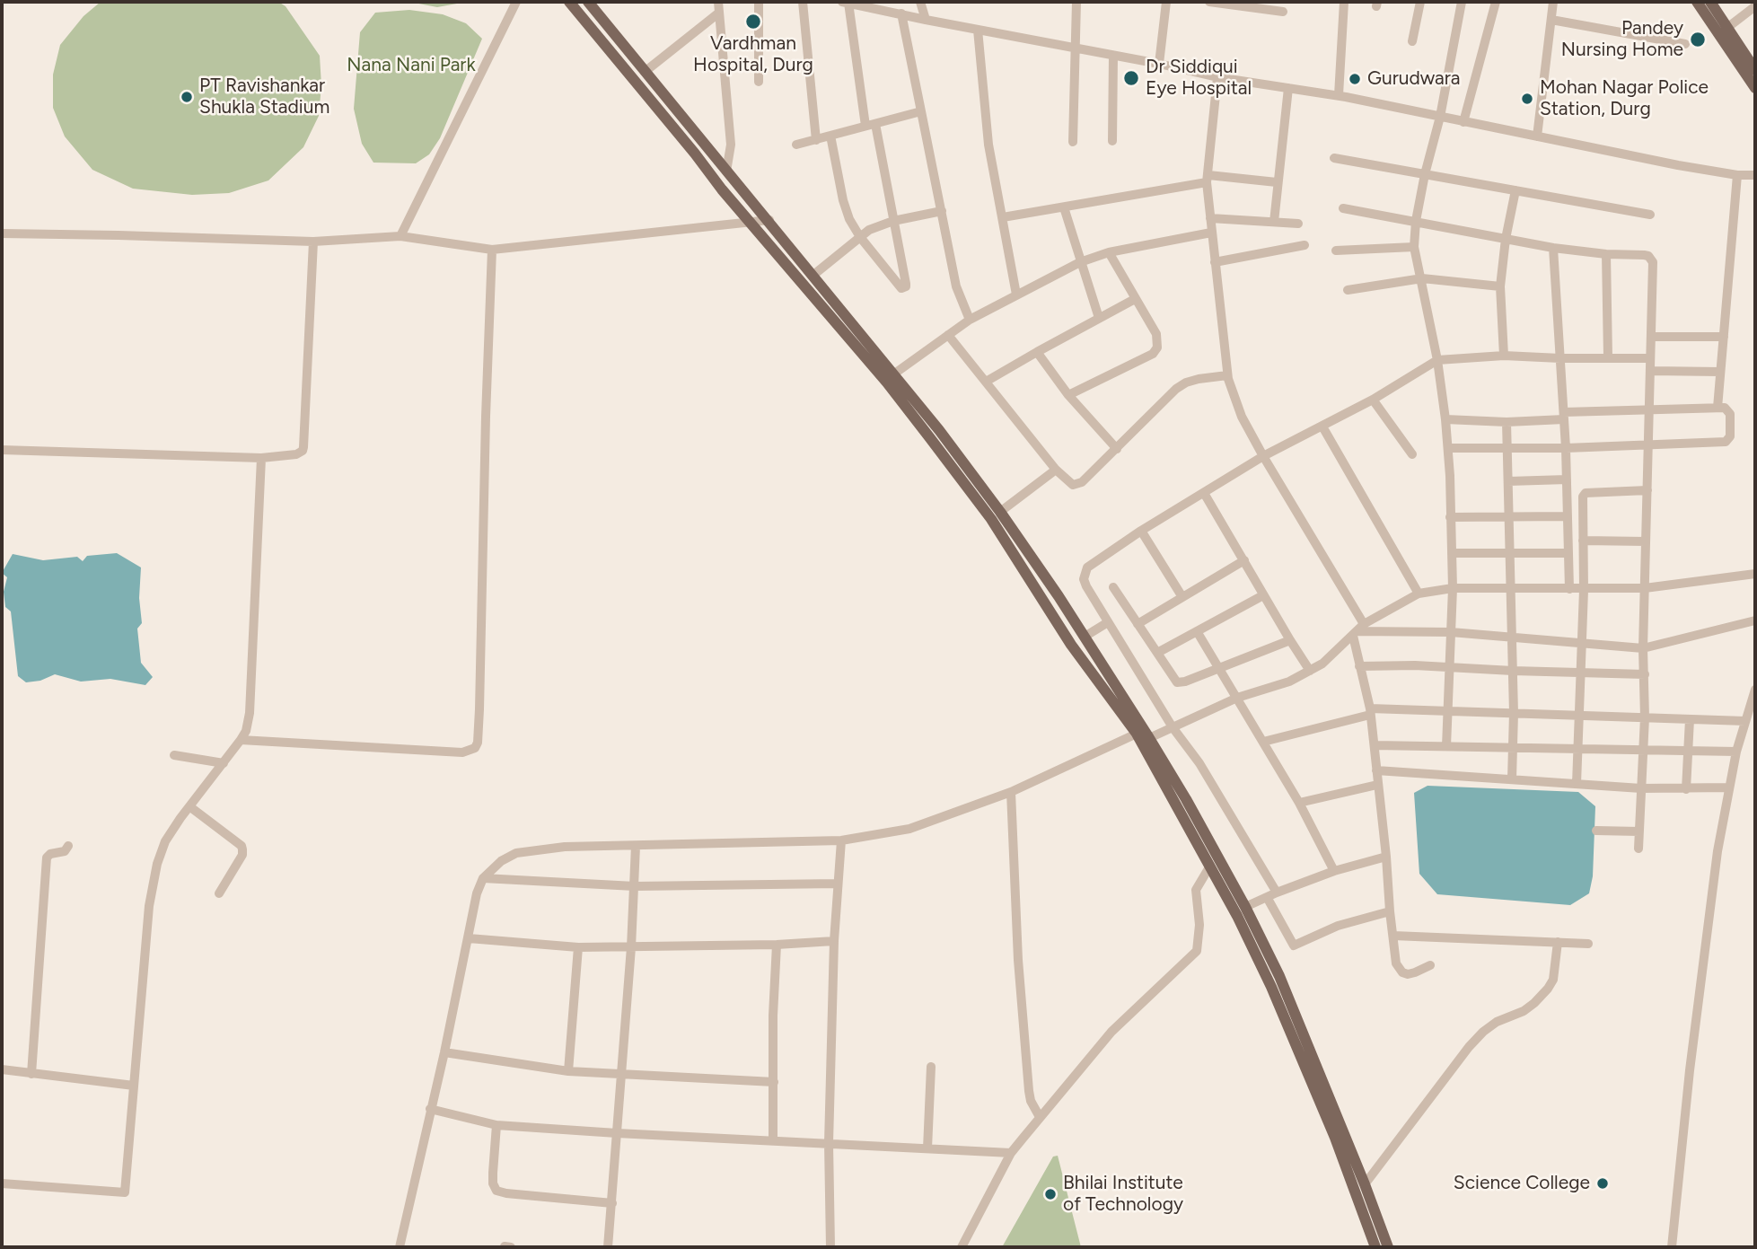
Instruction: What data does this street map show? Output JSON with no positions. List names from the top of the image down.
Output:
{
  "parks": ["Nana Nani Park"],
  "places": [
    "Vardhman Hospital, Durg",
    "Pandey Nursing Home",
    "Dr Siddiqui Eye Hospital",
    "Gurudwara",
    "PT Ravishankar Shukla Stadium",
    "Mohan Nagar Police Station, Durg",
    "Science College",
    "Bhilai Institute of Technology"
  ]
}
